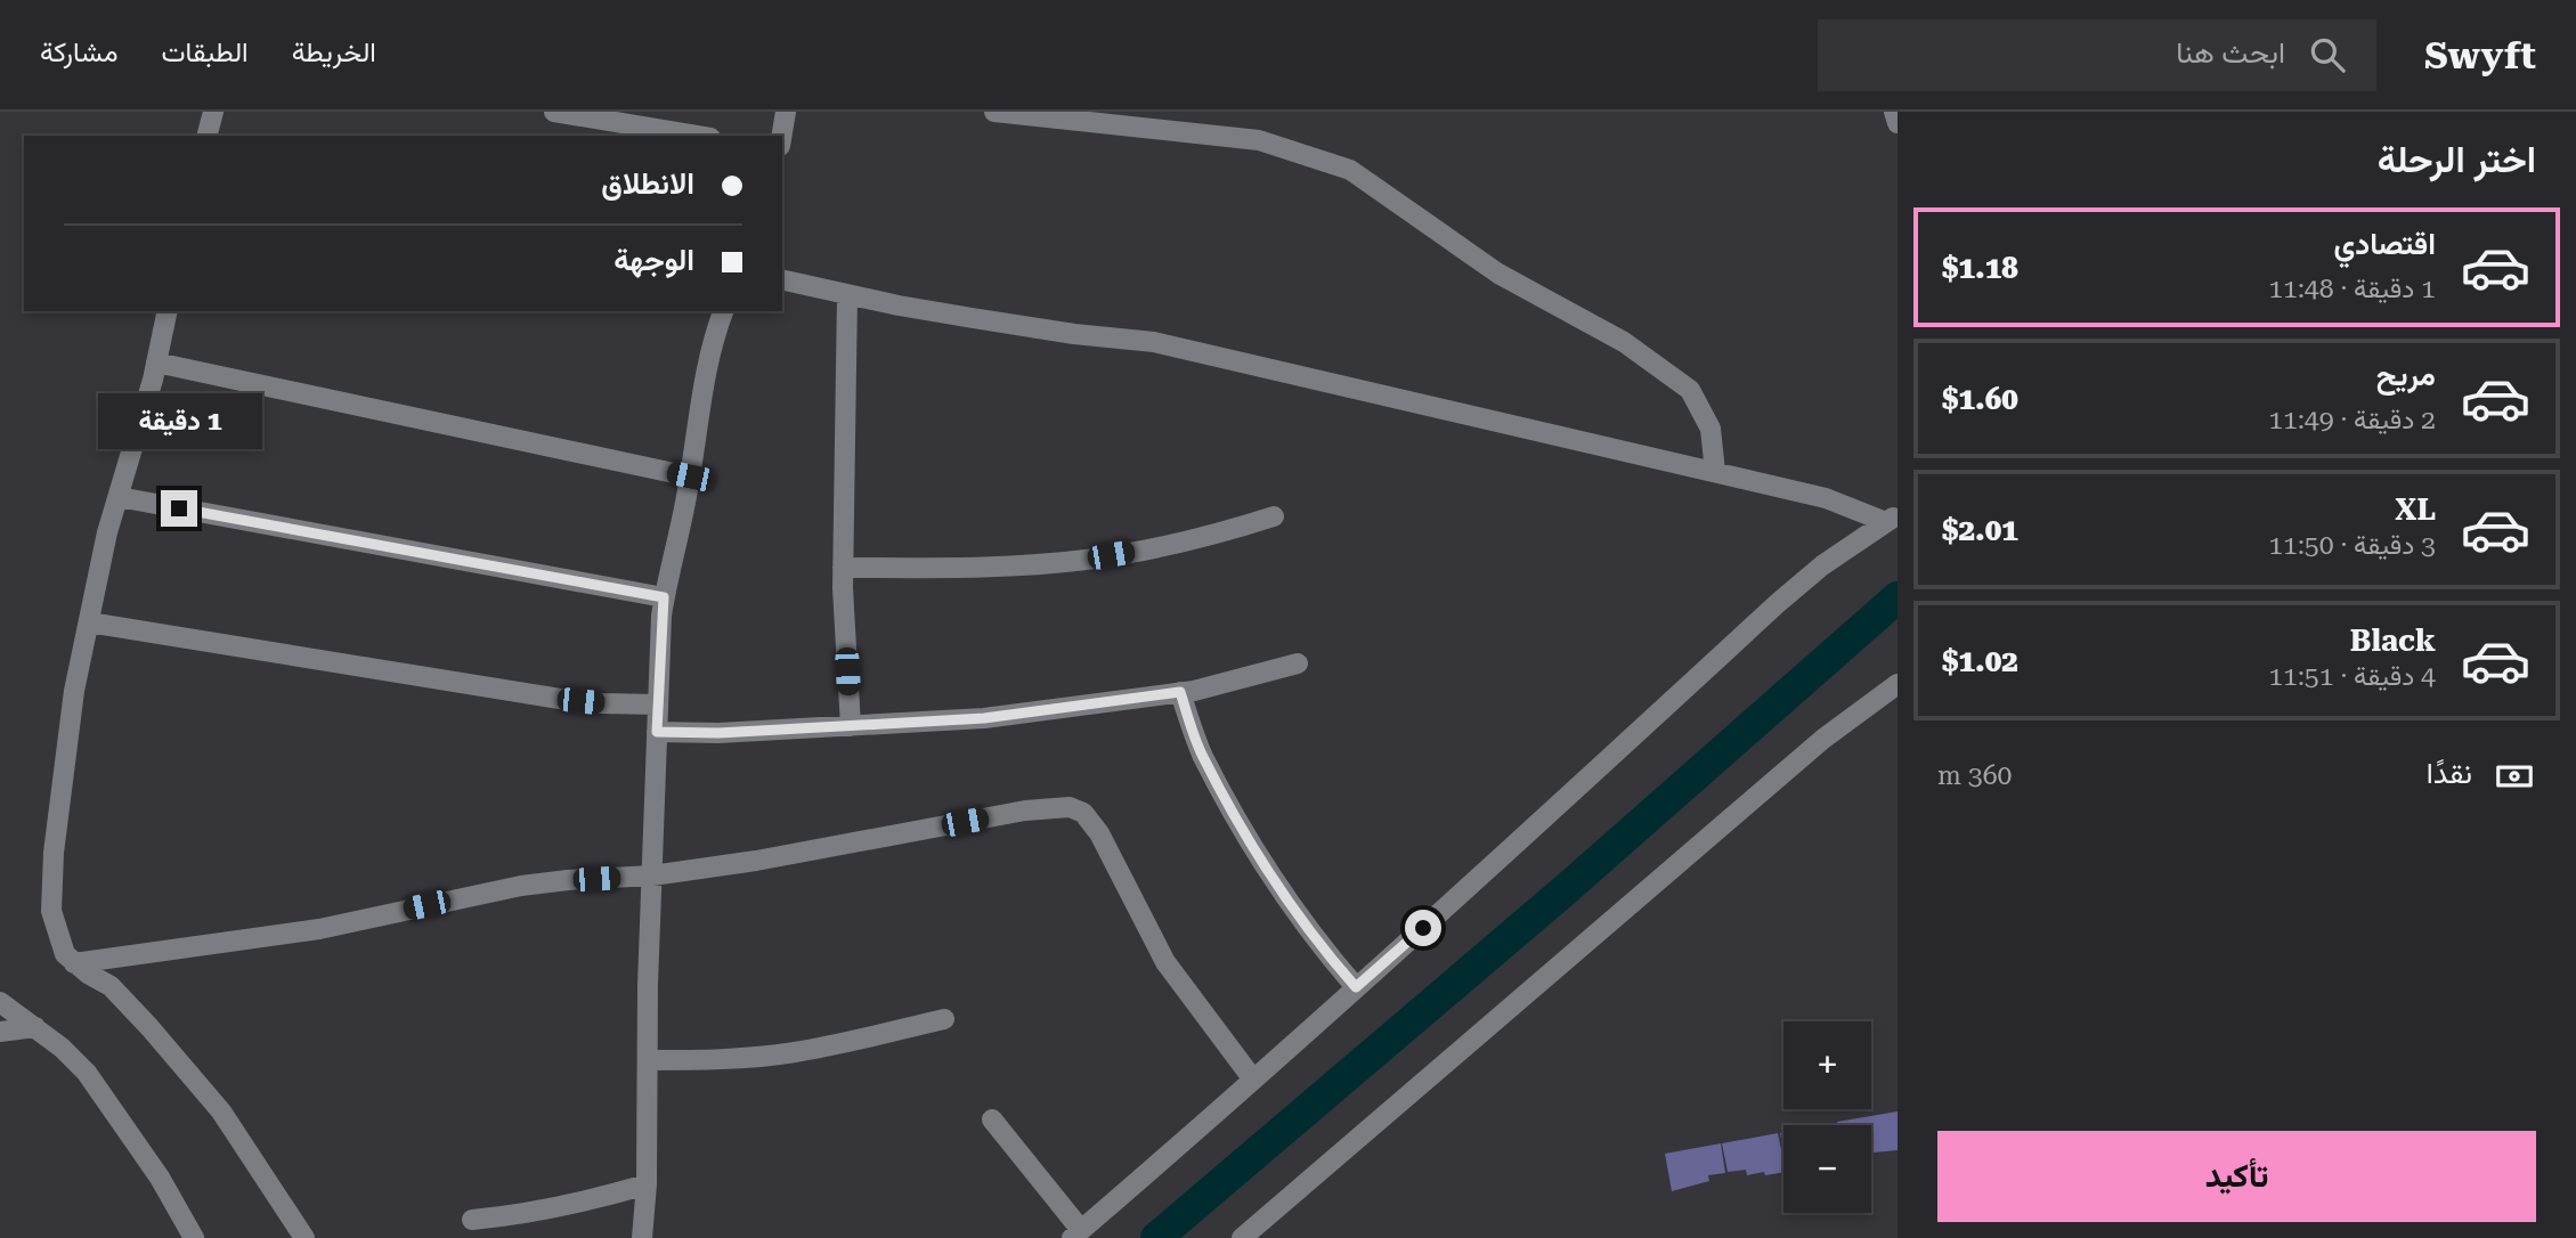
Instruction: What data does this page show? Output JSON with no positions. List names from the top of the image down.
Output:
{
  "page": {
    "header": "Swyft",
    "search": "ابحث هنا",
    "nav": ["الخريطة", "الطبقات", "مشاركة"],
    "heading": "اختر الرحلة",
    "banner": ["الانطلاق", "الوجهة"],
    "list": [
      {
        "name": "اقتصادي",
        "note": "1 دقيقة · 11:48",
        "value": "$1.18"
      },
      {
        "name": "مريح",
        "note": "2 دقيقة · 11:49",
        "value": "$1.60"
      },
      {
        "name": "XL",
        "note": "3 دقيقة · 11:50",
        "value": "$2.01"
      },
      {
        "name": "Black",
        "note": "4 دقيقة · 11:51",
        "value": "$1.02"
      }
    ],
    "bubble": "1 دقيقة",
    "pay": ["نقدًا", "360 m"],
    "map_buttons": ["+", "−"],
    "buttons": "تأكيد"
  }
}
